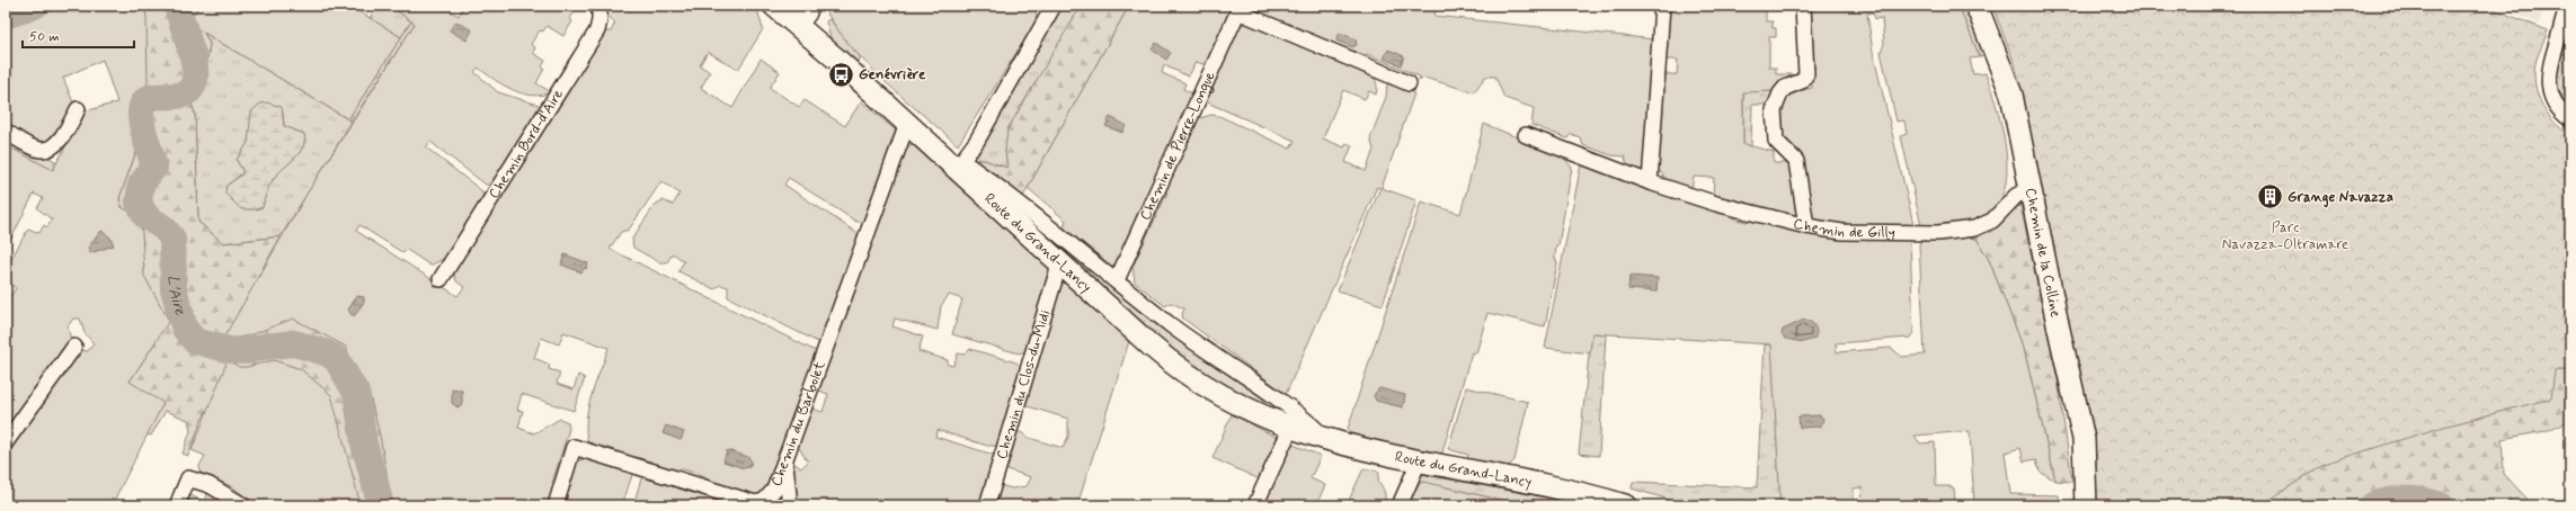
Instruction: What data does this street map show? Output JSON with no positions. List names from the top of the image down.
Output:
{
  "streets": {
    "street": [
      "Chemin Bord-d'Aire",
      "Chemin de Pierre-Longue",
      "Chemin de Gilly",
      "Route du Grand-Lancy",
      "Chemin de la Colline",
      "Chemin du Clos-du-Midi",
      "Chemin du Barbolet"
    ]
  },
  "crossings": [
    ["Chemin de Pierre-Longue", "Route du Grand-Lancy"],
    ["Chemin de Gilly", "Chemin de la Colline"],
    ["Route du Grand-Lancy", "Chemin du Clos-du-Midi"],
    ["Route du Grand-Lancy", "Chemin du Barbolet"]
  ],
  "water": ["L'Aire"],
  "parks": ["Parc Navazza-Oltramare"],
  "places": {
    "bus stop": ["Genévrière"],
    "building": ["Grange Navazza"]
  },
  "scale_bar": "50 m"
}
